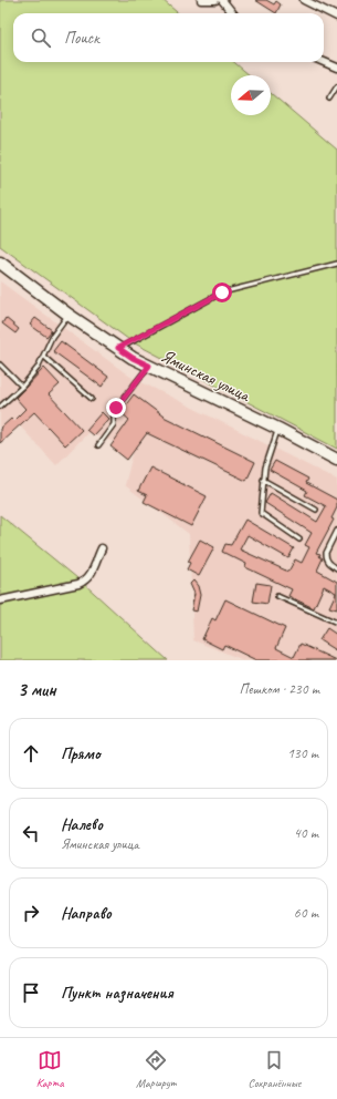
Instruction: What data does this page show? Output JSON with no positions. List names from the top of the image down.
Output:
{
  "streets": {
    "main road": ["Яминская улица"]
  },
  "north": "left",
  "page": {
    "search": "Поиск",
    "heading": ["3 мин", "Пешком · 230 m"],
    "list": [
      ["Прямо", "130 m"],
      ["Налево", "Яминская улица", "40 m"],
      ["Направо", "60 m"],
      "Пункт назначения"
    ],
    "nav": ["Карта", "Маршрут", "Сохранённые"]
  }
}
